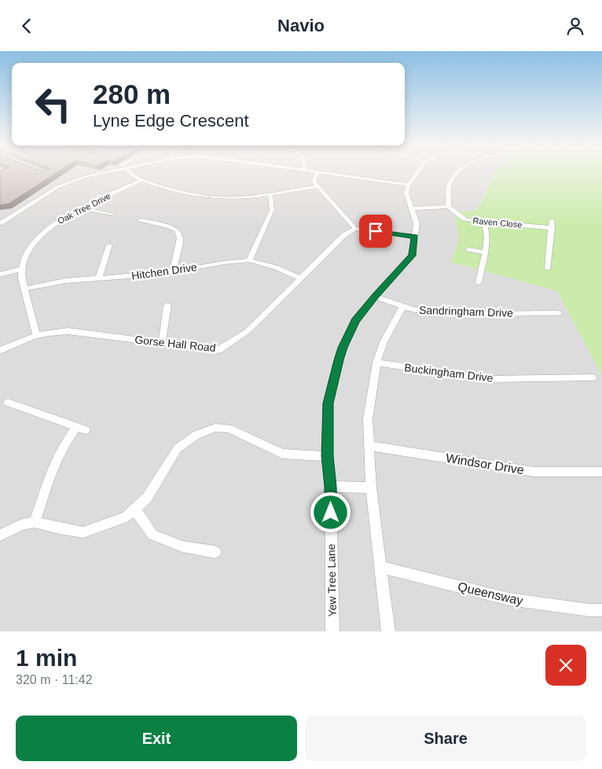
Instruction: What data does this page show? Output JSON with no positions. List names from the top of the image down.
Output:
{
  "streets": {
    "street": [
      "Oak Tree Drive",
      "Raven Close",
      "Hitchen Drive",
      "Sandringham Drive",
      "Gorse Hall Road",
      "Buckingham Drive",
      "Windsor Drive",
      "Yew Tree Lane",
      "Queensway"
    ]
  },
  "crossings": [
    ["Hitchen Drive", "Gorse Hall Road"],
    ["Sandringham Drive", "Yew Tree Lane"]
  ],
  "page": {
    "header": "Navio",
    "turn": ["280 m", "Lyne Edge Crescent"],
    "heading": ["1 min", "320 m · 11:42"],
    "buttons": ["Exit", "Share"]
  }
}
